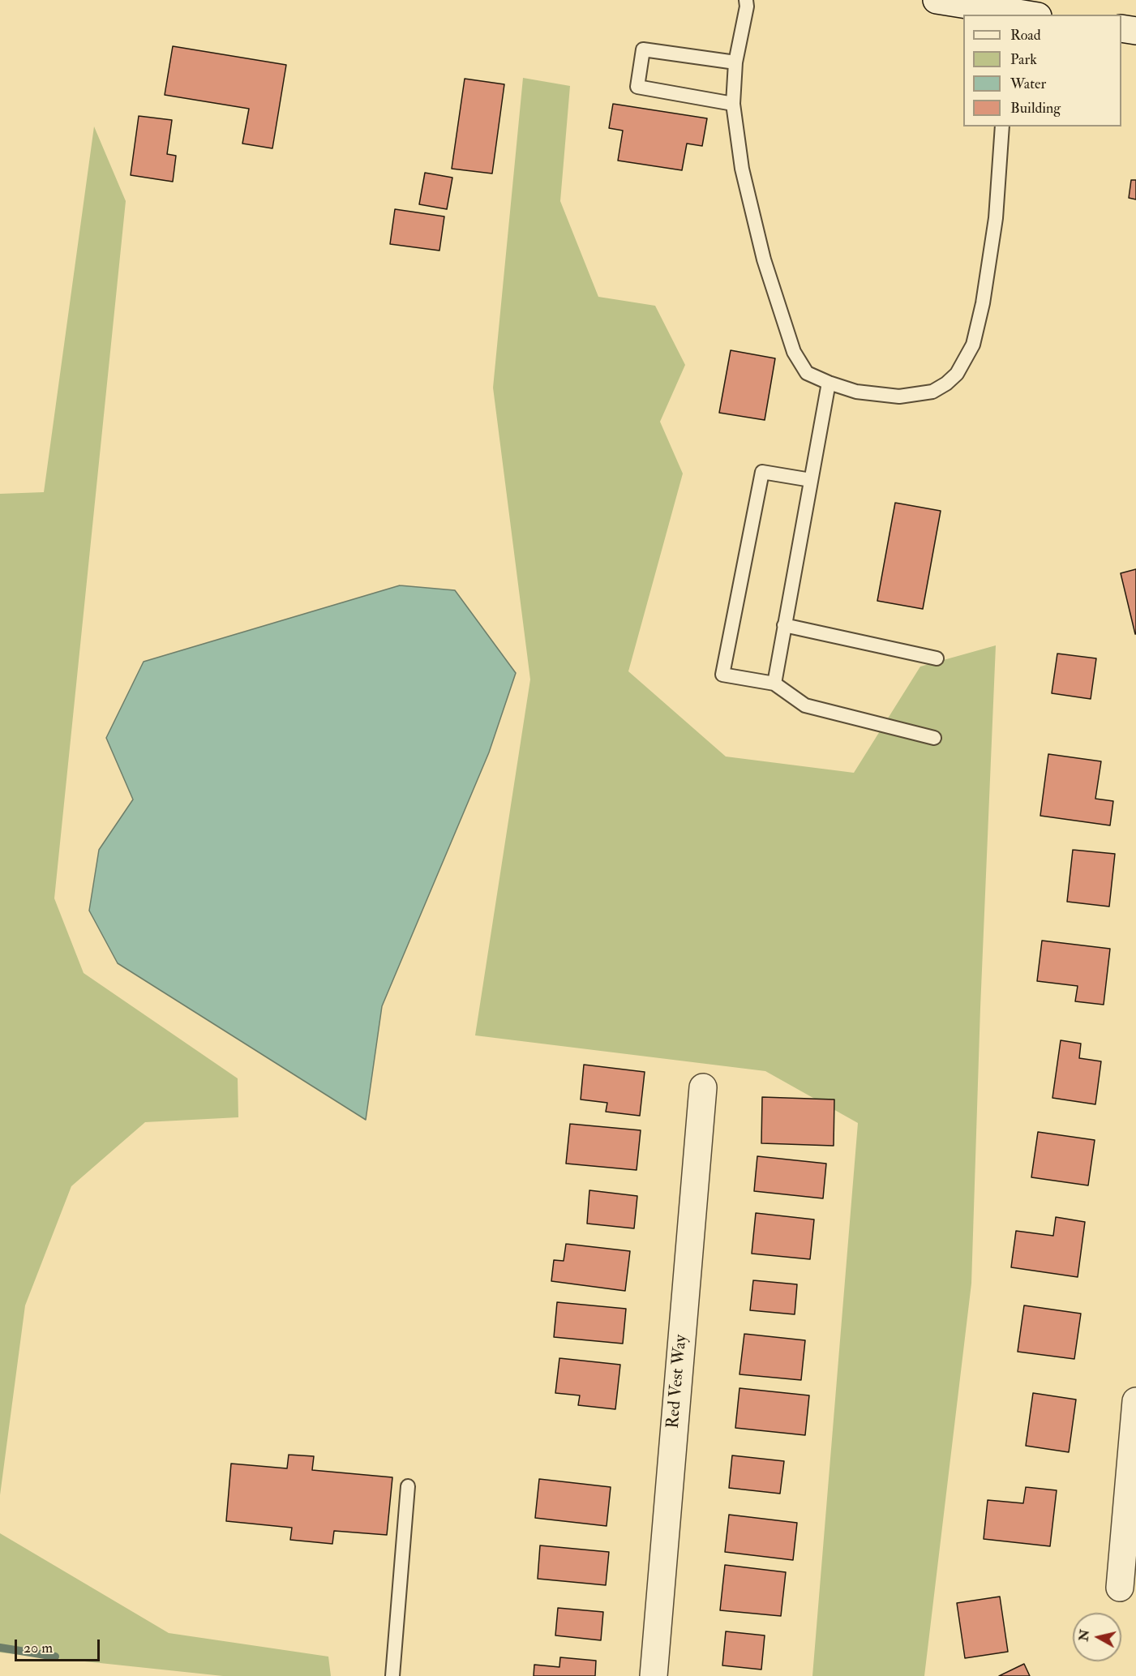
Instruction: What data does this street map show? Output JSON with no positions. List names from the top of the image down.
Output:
{
  "streets": {
    "street": ["Red Vest Way"]
  },
  "legend": [
    "Road",
    "Park",
    "Water",
    "Building"
  ],
  "scale_bar": "20 m",
  "north": "left"
}
